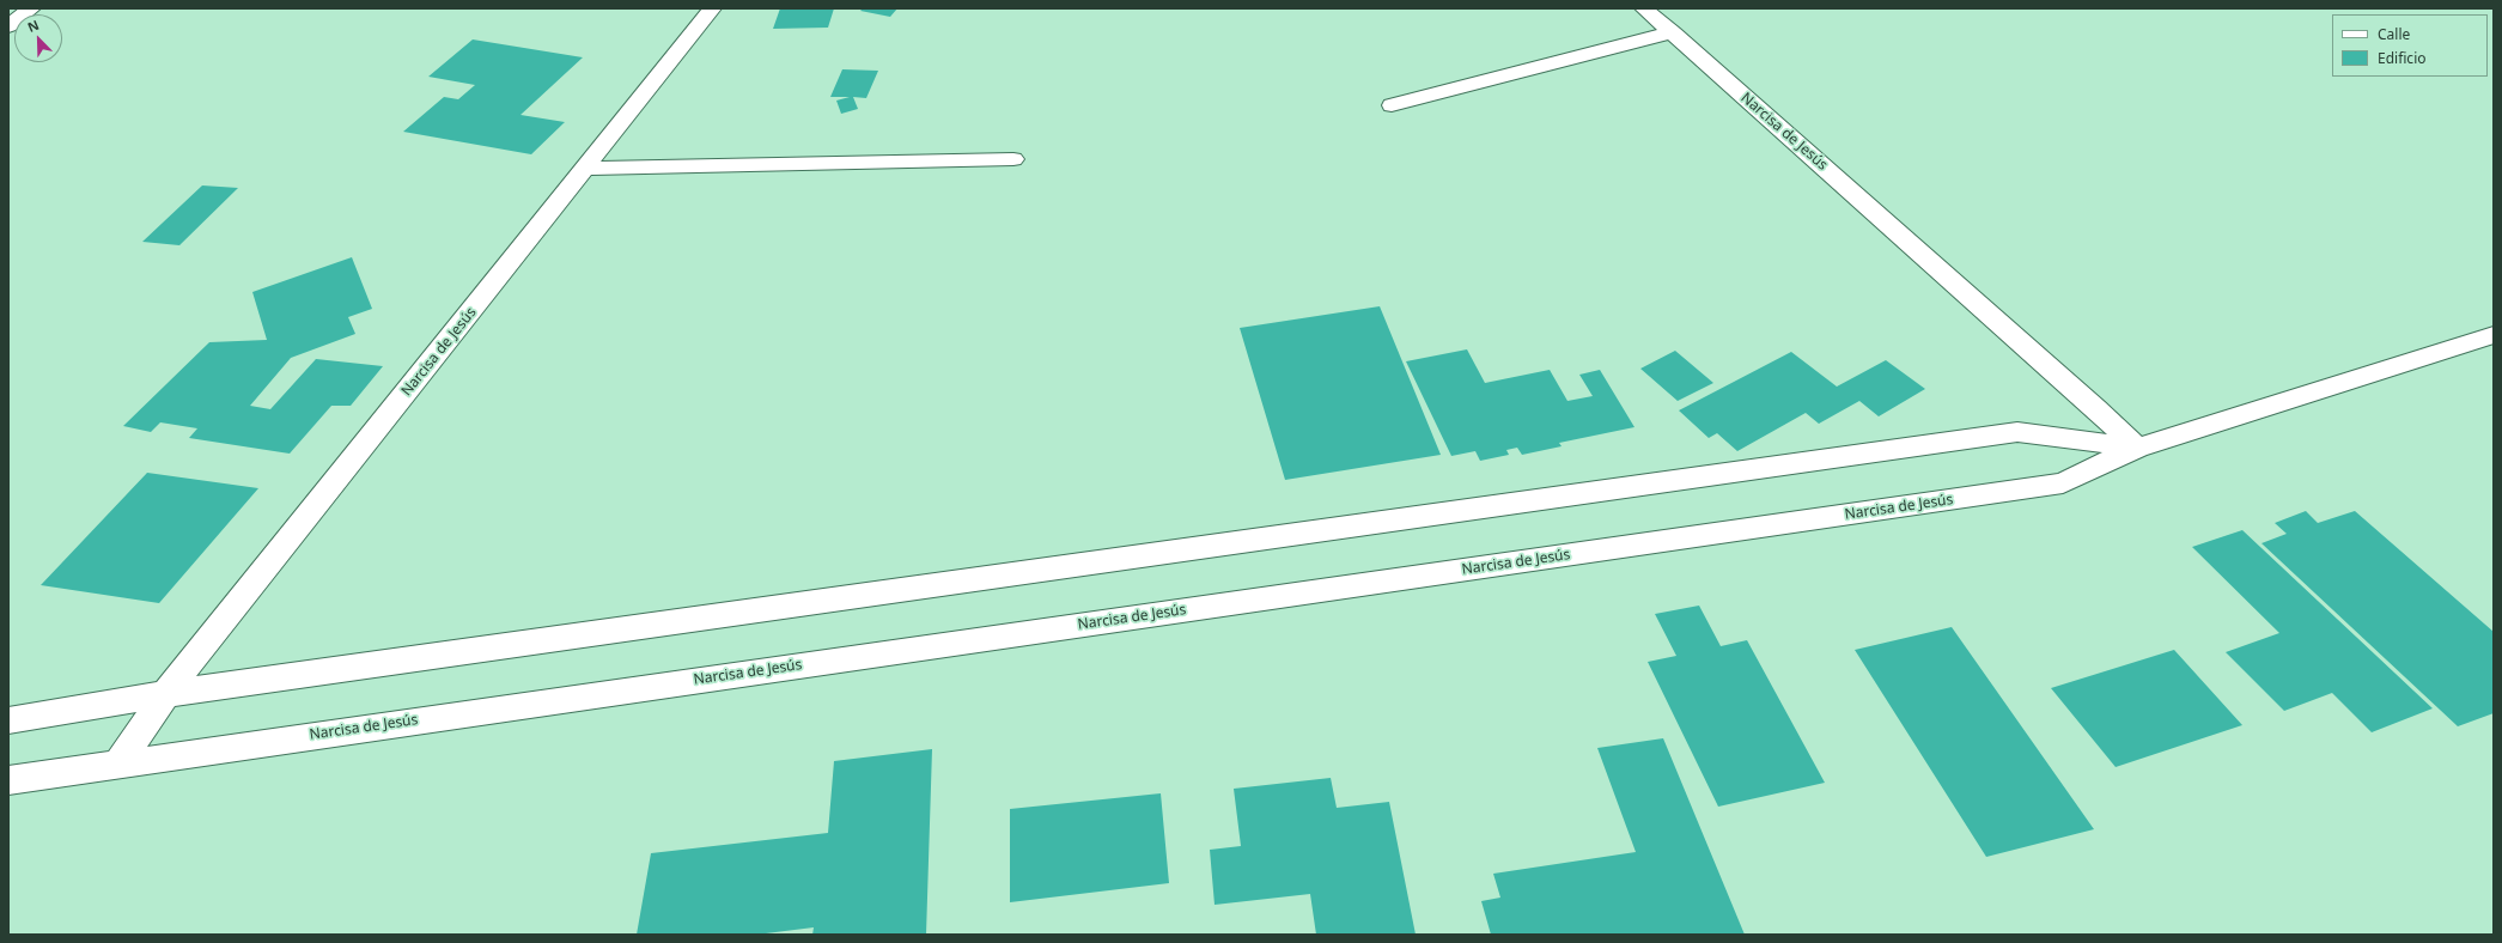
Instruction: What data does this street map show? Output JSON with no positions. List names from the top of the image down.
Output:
{
  "streets": {
    "street": ["Narcisa de Jesús"]
  },
  "legend": ["Calle", "Edificio"],
  "north": "top left"
}
